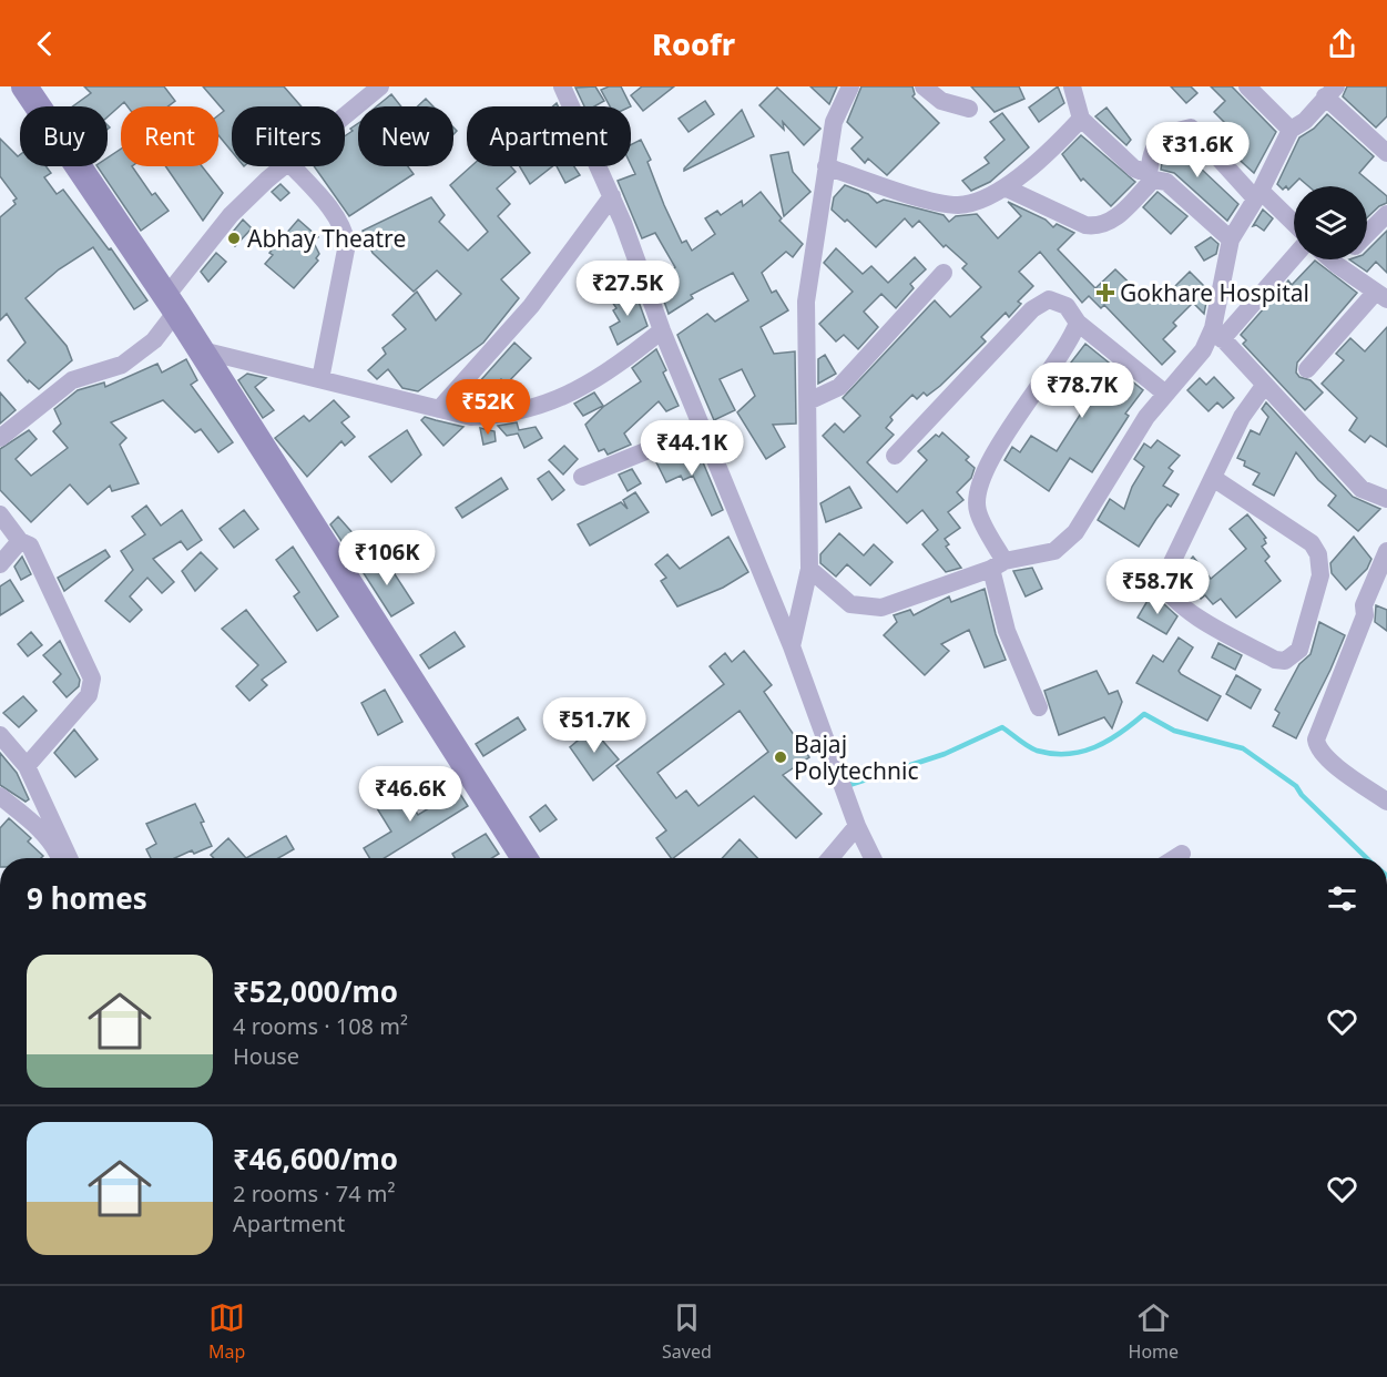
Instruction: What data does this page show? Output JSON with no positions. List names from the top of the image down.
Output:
{
  "places": {
    "other": ["Abhay Theatre", "Bajaj Polytechnic"],
    "health": ["Gokhare Hospital"]
  },
  "page": {
    "header": "Roofr",
    "chip": [
      "Buy",
      "Rent",
      "Filters",
      "New",
      "Apartment"
    ],
    "price": [
      "₹31.6K",
      "₹27.5K",
      "₹78.7K",
      "₹52K",
      "₹44.1K",
      "₹106K",
      "₹58.7K",
      "₹51.7K",
      "₹46.6K"
    ],
    "heading": "9 homes",
    "list": [
      {
        "name": "₹52,000/mo",
        "note": "4 rooms · 108 m² · House"
      },
      {
        "name": "₹46,600/mo",
        "note": "2 rooms · 74 m² · Apartment"
      }
    ],
    "tabs": ["Map", "Saved", "Home"]
  }
}
